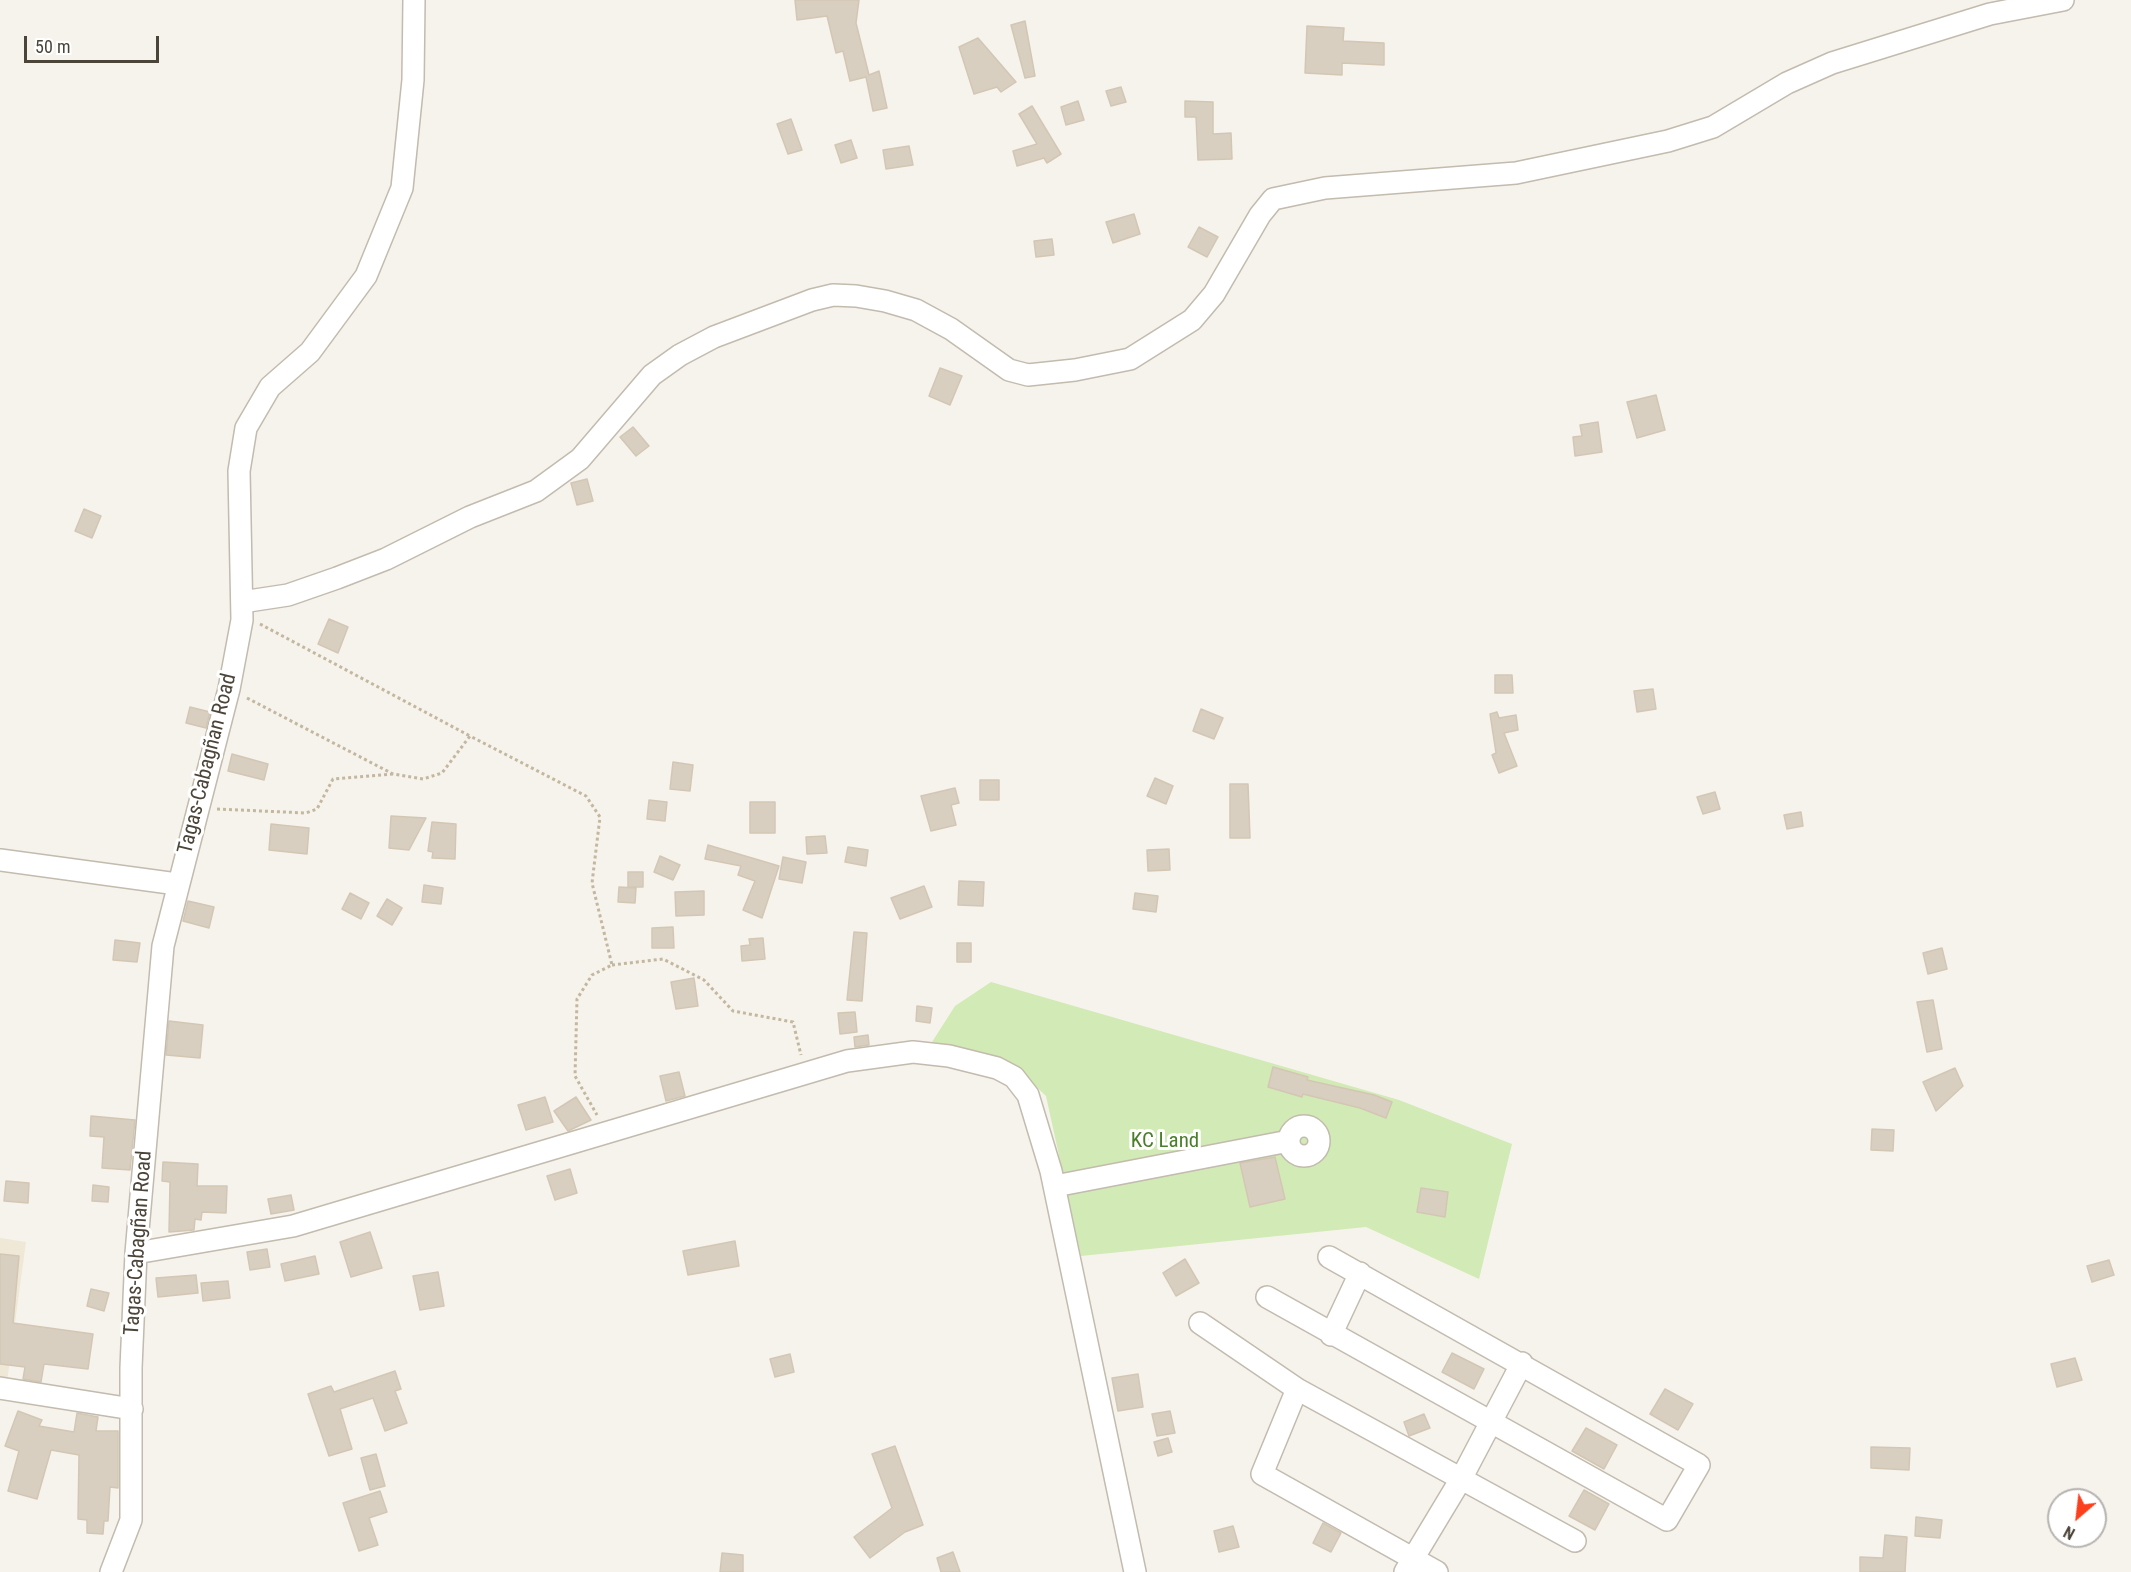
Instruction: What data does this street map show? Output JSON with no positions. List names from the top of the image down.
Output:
{
  "streets": {
    "street": ["Tagas-Cabagñan Road"]
  },
  "parks": ["KC Land"],
  "scale_bar": "50 m",
  "north": "bottom left"
}
